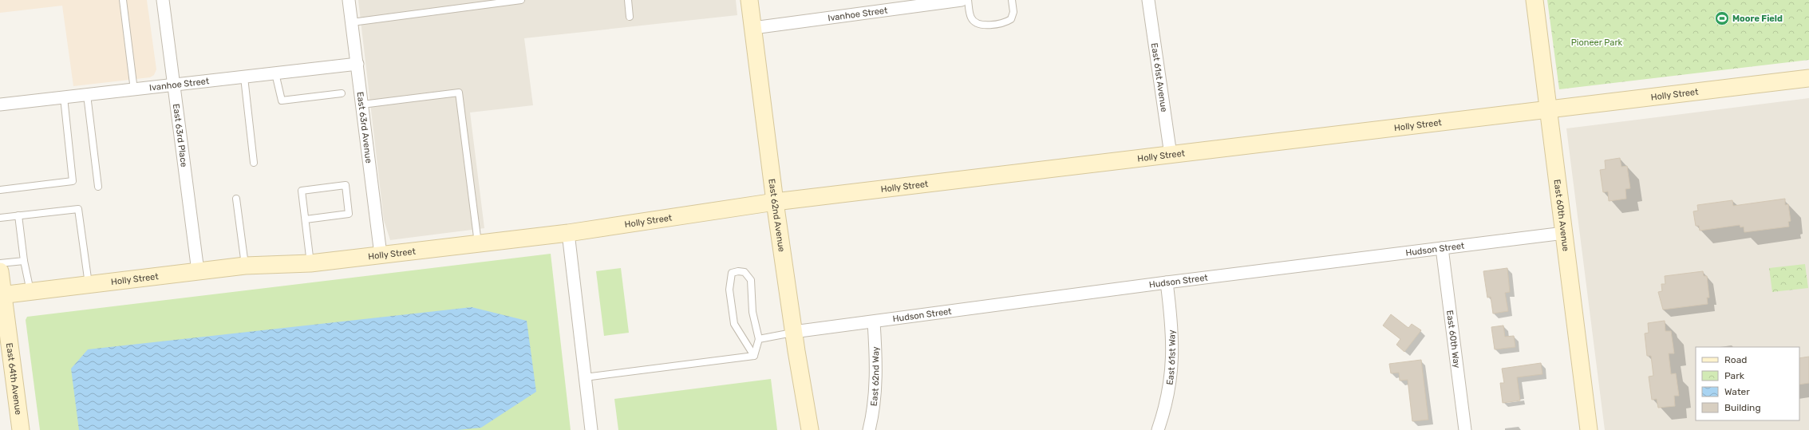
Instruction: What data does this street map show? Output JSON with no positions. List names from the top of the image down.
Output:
{
  "streets": {
    "street": [
      "Ivanhoe Street",
      "East 61st Avenue",
      "Holly Street",
      "East 63rd Avenue",
      "East 63rd Place",
      "East 60th Avenue",
      "East 62nd Avenue",
      "Hudson Street",
      "East 60th Way",
      "East 61st Way",
      "East 62nd Way",
      "East 64th Avenue"
    ]
  },
  "crossings": [
    ["Ivanhoe Street", "East 63rd Avenue"],
    ["Ivanhoe Street", "East 63rd Place"],
    ["Ivanhoe Street", "East 62nd Avenue"],
    ["East 61st Avenue", "Holly Street"],
    ["Holly Street", "East 63rd Avenue"],
    ["Holly Street", "East 63rd Place"],
    ["Holly Street", "East 60th Avenue"],
    ["Holly Street", "East 62nd Avenue"],
    ["Holly Street", "East 64th Avenue"],
    ["East 60th Avenue", "Hudson Street"],
    ["East 62nd Avenue", "Hudson Street"],
    ["Hudson Street", "East 60th Way"],
    ["Hudson Street", "East 61st Way"],
    ["Hudson Street", "East 62nd Way"]
  ],
  "parks": ["Pioneer Park"],
  "places": {
    "sports": ["Moore Field"]
  },
  "legend": [
    "Road",
    "Park",
    "Water",
    "Building"
  ]
}
